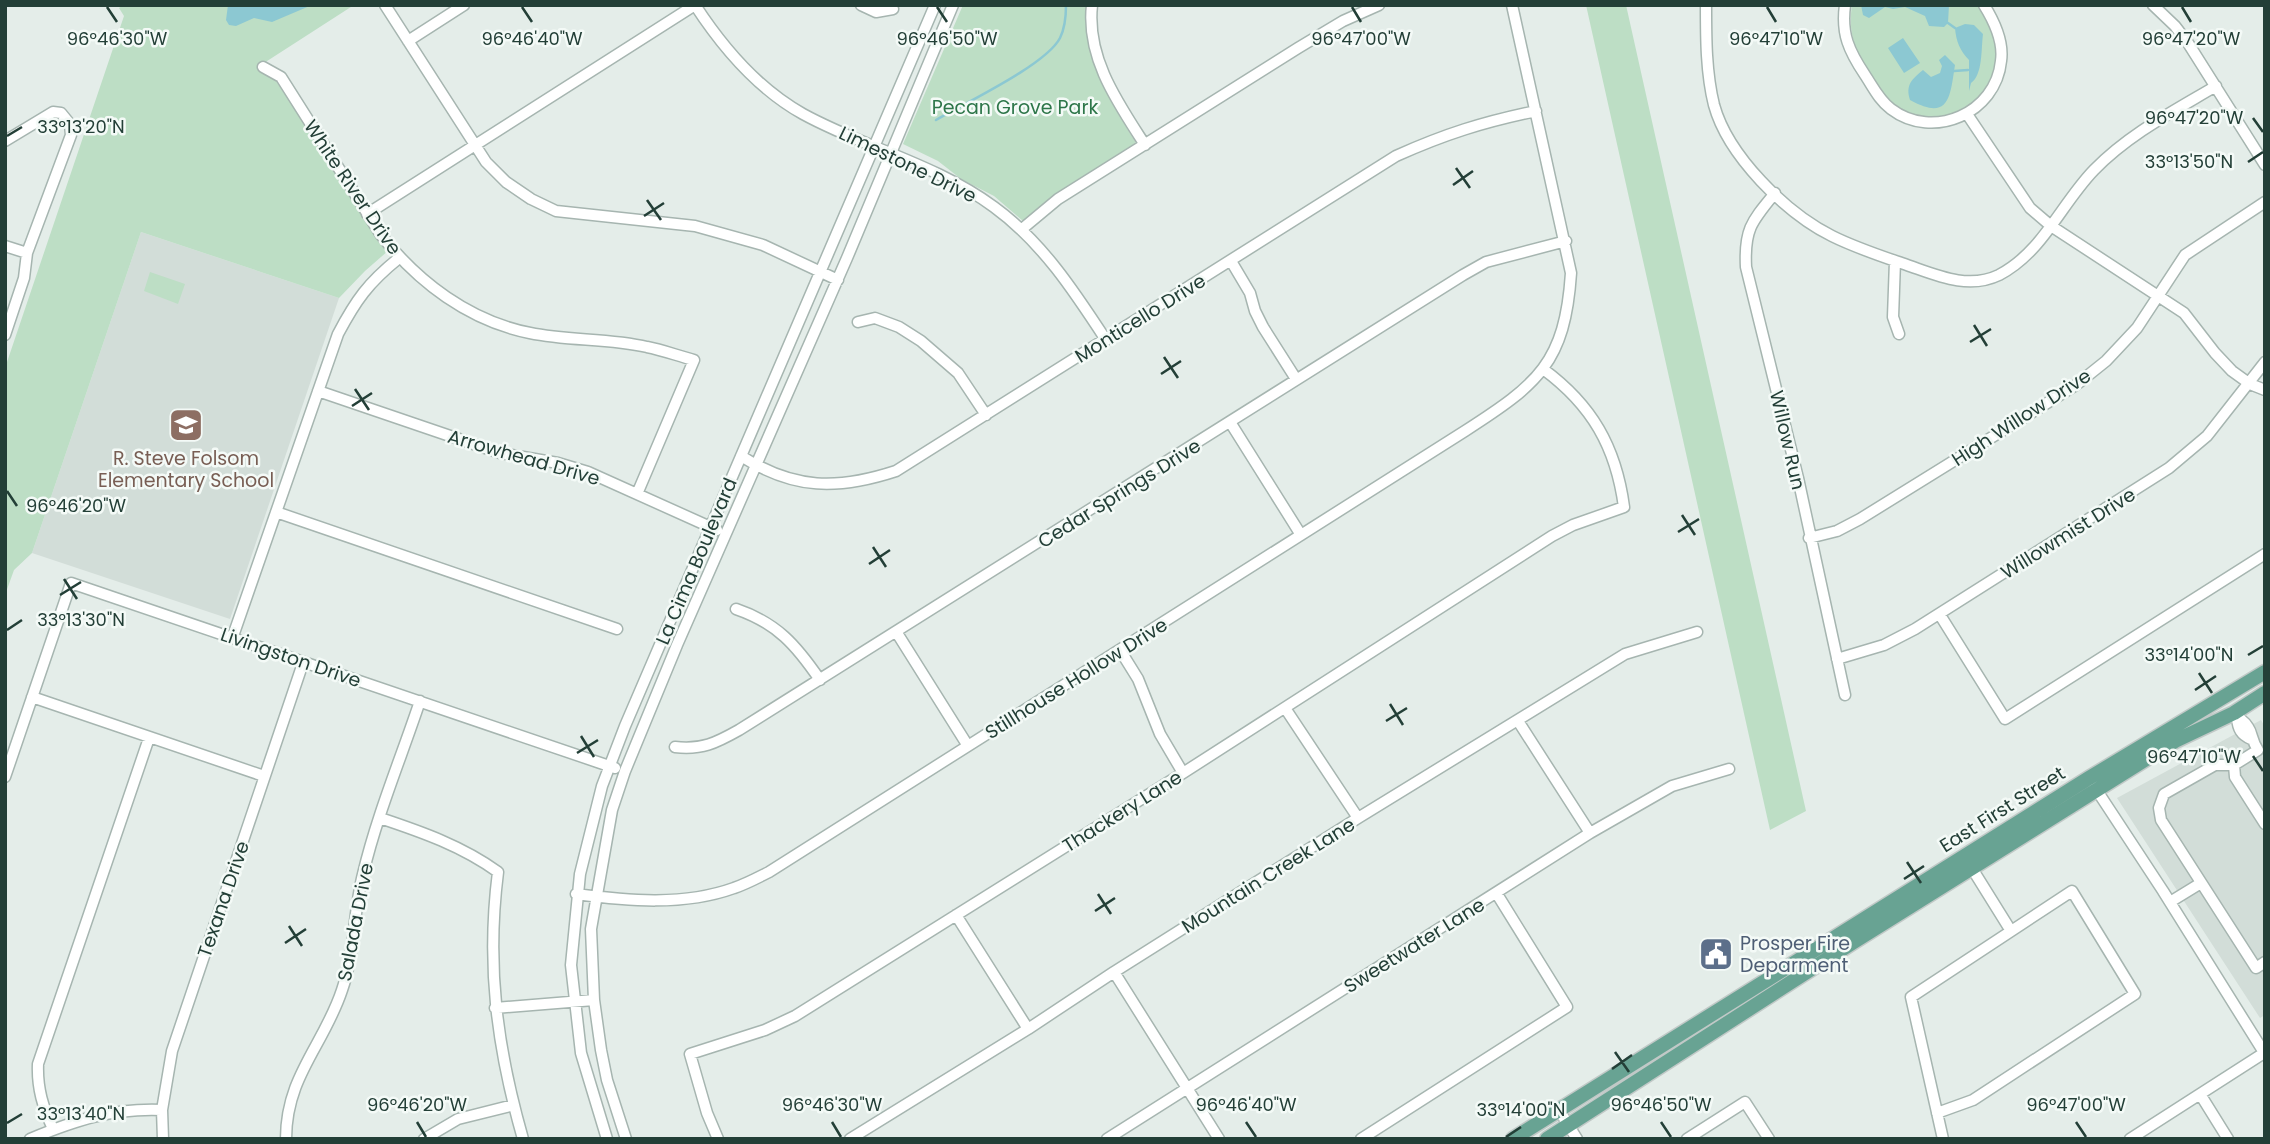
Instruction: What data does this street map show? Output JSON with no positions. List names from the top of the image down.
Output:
{
  "streets": {
    "main road": ["East First Street"],
    "street": [
      "Limestone Drive",
      "White River Drive",
      "Monticello Drive",
      "High Willow Drive",
      "Willow Run",
      "Arrowhead Drive",
      "Cedar Springs Drive",
      "Willowmist Drive",
      "La Cima Boulevard",
      "Livingston Drive",
      "Stillhouse Hollow Drive",
      "Thackery Lane",
      "Mountain Creek Lane",
      "Texana Drive",
      "Salada Drive",
      "Sweetwater Lane"
    ]
  },
  "crossings": [
    ["Limestone Drive", "Monticello Drive"],
    ["Limestone Drive", "La Cima Boulevard"],
    ["White River Drive", "Arrowhead Drive"],
    ["Monticello Drive", "La Cima Boulevard"],
    ["Monticello Drive", "Stillhouse Hollow Drive"],
    ["High Willow Drive", "Willow Run"],
    ["Willow Run", "Willowmist Drive"],
    ["Arrowhead Drive", "La Cima Boulevard"],
    ["Cedar Springs Drive", "Stillhouse Hollow Drive"],
    ["La Cima Boulevard", "Livingston Drive"],
    ["La Cima Boulevard", "Stillhouse Hollow Drive"],
    ["Livingston Drive", "Texana Drive"],
    ["Livingston Drive", "Salada Drive"],
    ["Stillhouse Hollow Drive", "Thackery Lane"]
  ],
  "parks": ["Pecan Grove Park"],
  "places": {
    "school or university": ["R. Steve Folsom Elementary School"],
    "public building": ["Prosper Fire Deparment"]
  },
  "coordinates": [
    "96°46'30\"W",
    "96°46'40\"W",
    "96°46'50\"W",
    "96°47'00\"W",
    "96°47'10\"W",
    "96°47'20\"W",
    "33°13'20\"N",
    "33°13'50\"N",
    "96°46'20\"W",
    "33°13'30\"N",
    "33°14'00\"N",
    "33°13'40\"N"
  ]
}
